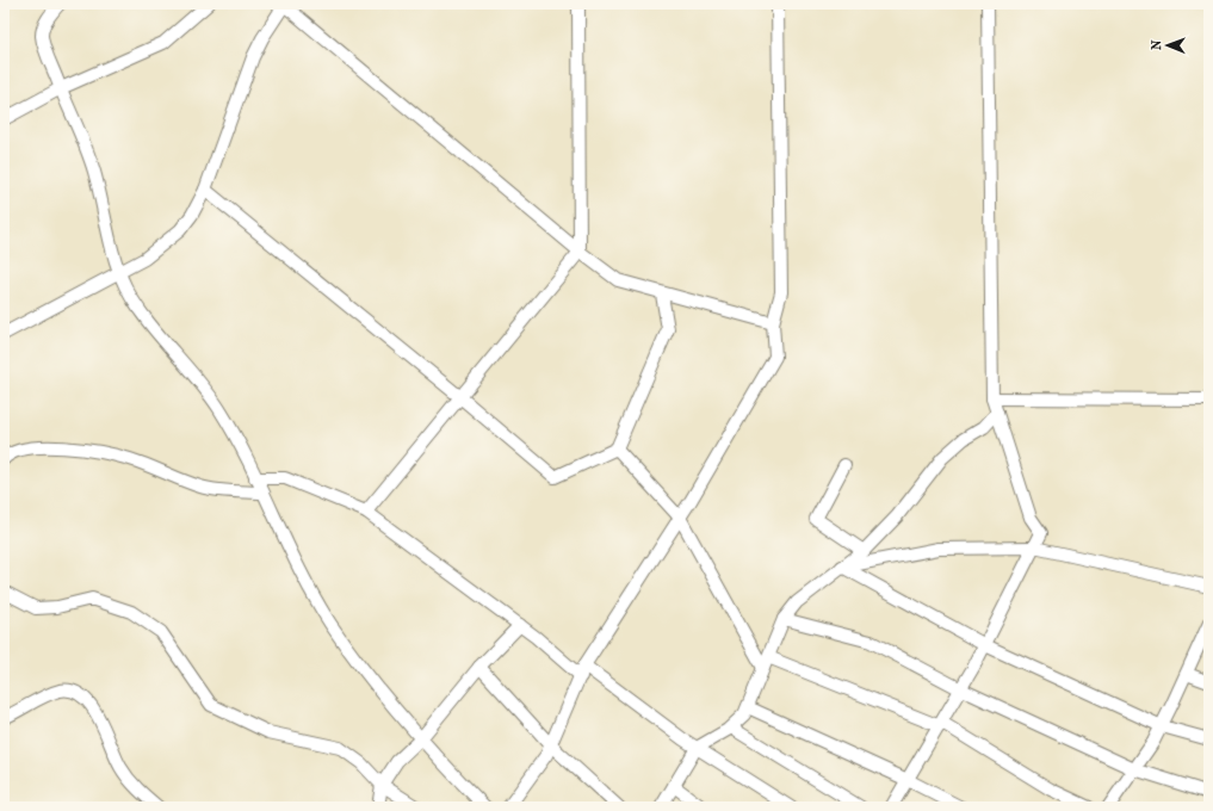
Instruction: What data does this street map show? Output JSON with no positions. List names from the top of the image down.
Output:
{
  "north": "left"
}
